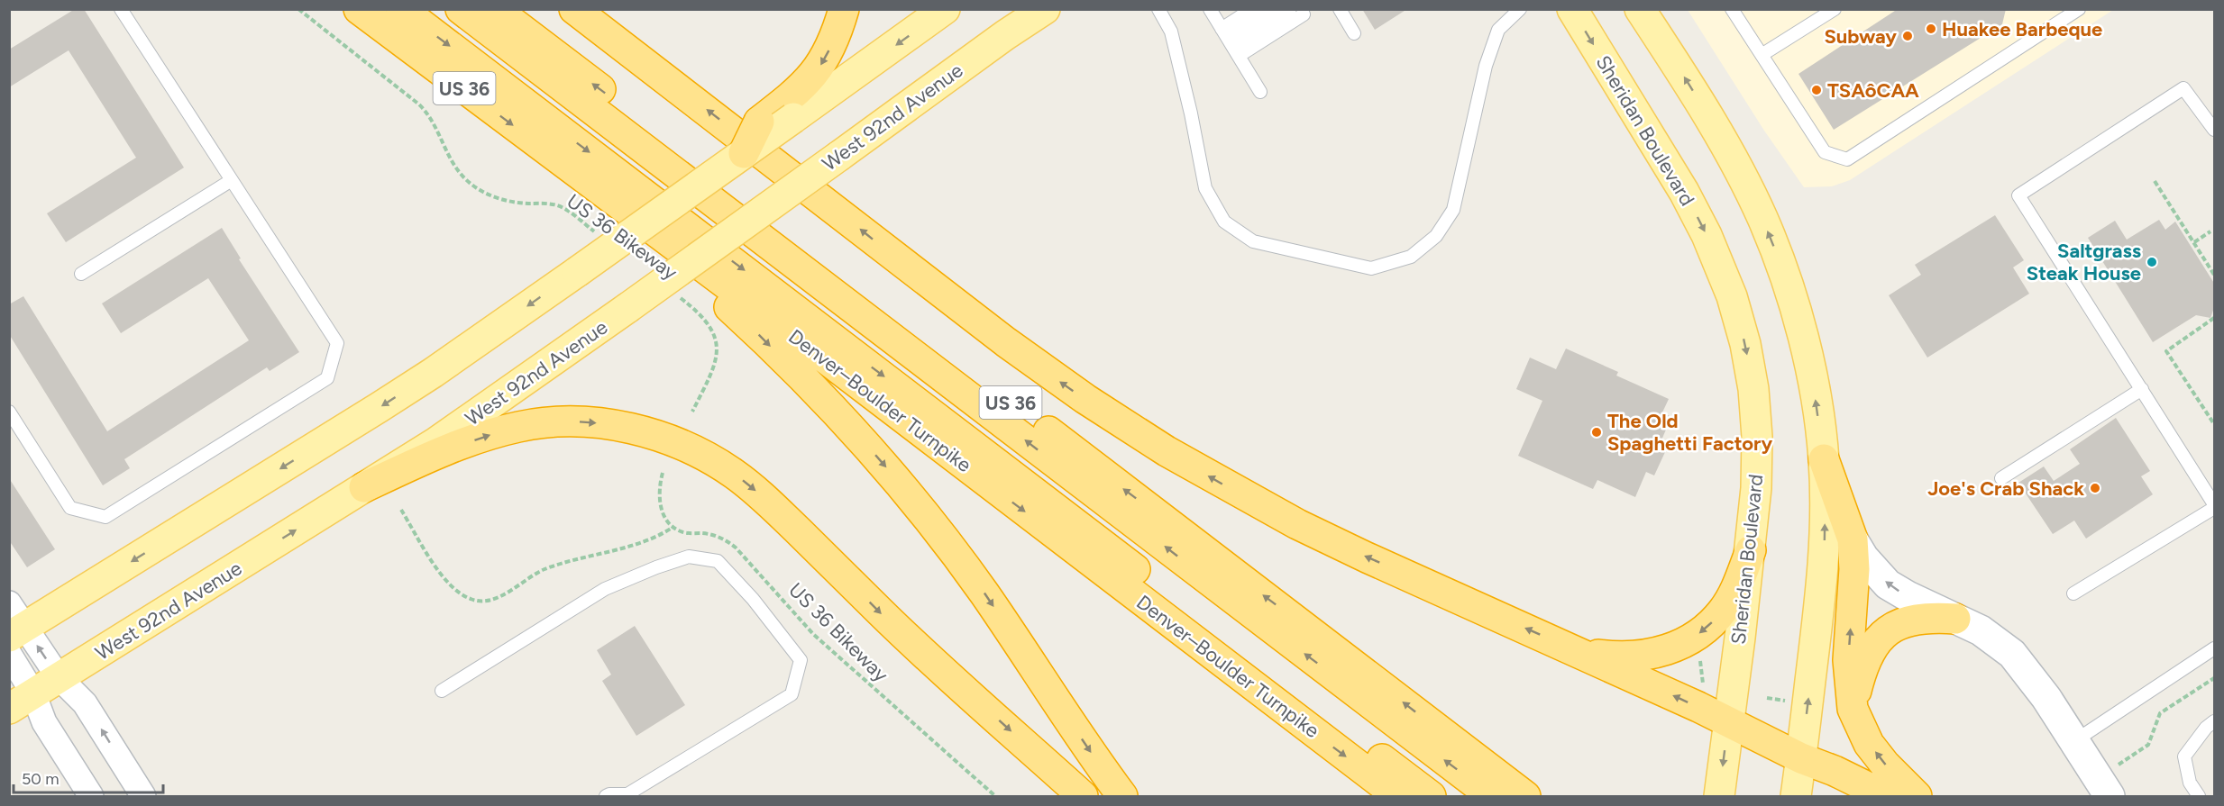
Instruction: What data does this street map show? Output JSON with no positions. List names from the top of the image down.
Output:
{
  "streets": {
    "highway": ["US 36", "Denver–Boulder Turnpike"],
    "main road": ["West 92nd Avenue", "Sheridan Boulevard"],
    "path": ["US 36 Bikeway"]
  },
  "places": [
    "Huakee Barbeque",
    "Subway",
    "TSAôCAA",
    "Saltgrass Steak House",
    "The Old Spaghetti Factory",
    "Joe's Crab Shack"
  ],
  "scale_bar": "50 m"
}
